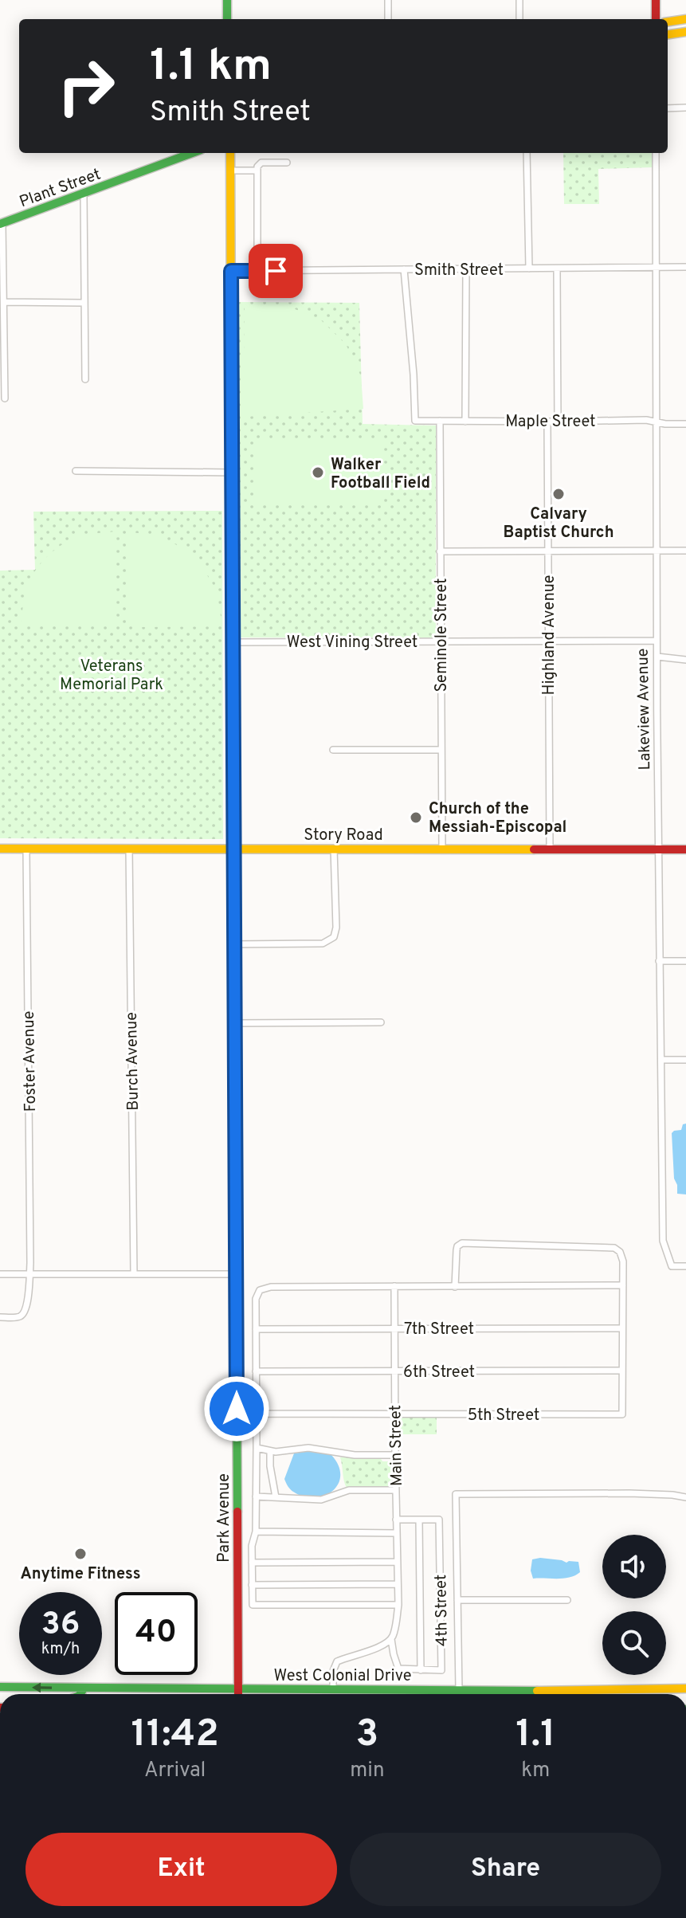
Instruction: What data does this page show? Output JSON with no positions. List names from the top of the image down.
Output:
{
  "streets": {
    "main road": [
      "Plant Street",
      "Story Road",
      "Park Avenue",
      "West Colonial Drive"
    ],
    "street": [
      "Smith Street",
      "Maple Street",
      "Seminole Street",
      "Highland Avenue",
      "West Vining Street",
      "Lakeview Avenue",
      "Foster Avenue",
      "Burch Avenue",
      "7th Street",
      "6th Street",
      "5th Street",
      "Main Street",
      "4th Street"
    ]
  },
  "crossings": [
    ["Smith Street", "Maple Street"],
    ["Smith Street", "Lakeview Avenue"],
    ["Smith Street", "Park Avenue"],
    ["Maple Street", "Seminole Street"],
    ["Maple Street", "Highland Avenue"],
    ["Maple Street", "Lakeview Avenue"],
    ["Seminole Street", "West Vining Street"],
    ["Seminole Street", "Story Road"],
    ["Highland Avenue", "West Vining Street"],
    ["Highland Avenue", "Story Road"],
    ["West Vining Street", "Lakeview Avenue"],
    ["West Vining Street", "Park Avenue"],
    ["Lakeview Avenue", "Story Road"],
    ["Story Road", "Foster Avenue"],
    ["Story Road", "Burch Avenue"],
    ["Story Road", "Park Avenue"],
    ["7th Street", "5th Street"],
    ["7th Street", "Main Street"],
    ["6th Street", "5th Street"],
    ["6th Street", "Main Street"],
    ["5th Street", "Main Street"],
    ["Park Avenue", "West Colonial Drive"]
  ],
  "parks": ["Veterans Memorial Park"],
  "places": [
    "Walker Football Field",
    "Calvary Baptist Church",
    "Church of the Messiah-Episcopal",
    "Anytime Fitness"
  ],
  "page": {
    "turn": ["1.1 km", "Smith Street"],
    "speed": "36 km/h",
    "limit": "40",
    "eta": [
      "11:42",
      "Arrival",
      "3",
      "min",
      "1.1",
      "km"
    ],
    "buttons": ["Exit", "Share"]
  }
}
